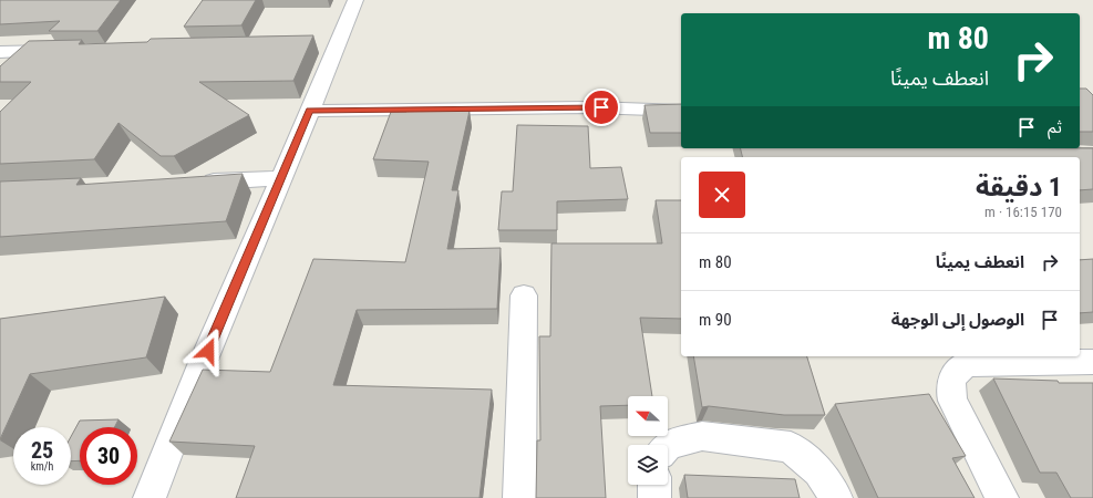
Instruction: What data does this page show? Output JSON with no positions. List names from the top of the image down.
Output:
{
  "north": "left",
  "page": {
    "turn": ["80 m", "انعطف يمينًا"],
    "then": "ثم",
    "heading": ["1 دقيقة", "170 m · 16:15"],
    "list": [
      {
        "name": "انعطف يمينًا",
        "value": "80 m"
      },
      {
        "name": "الوصول إلى الوجهة",
        "value": "90 m"
      }
    ],
    "speed": "25 km/h",
    "limit": "30"
  }
}
